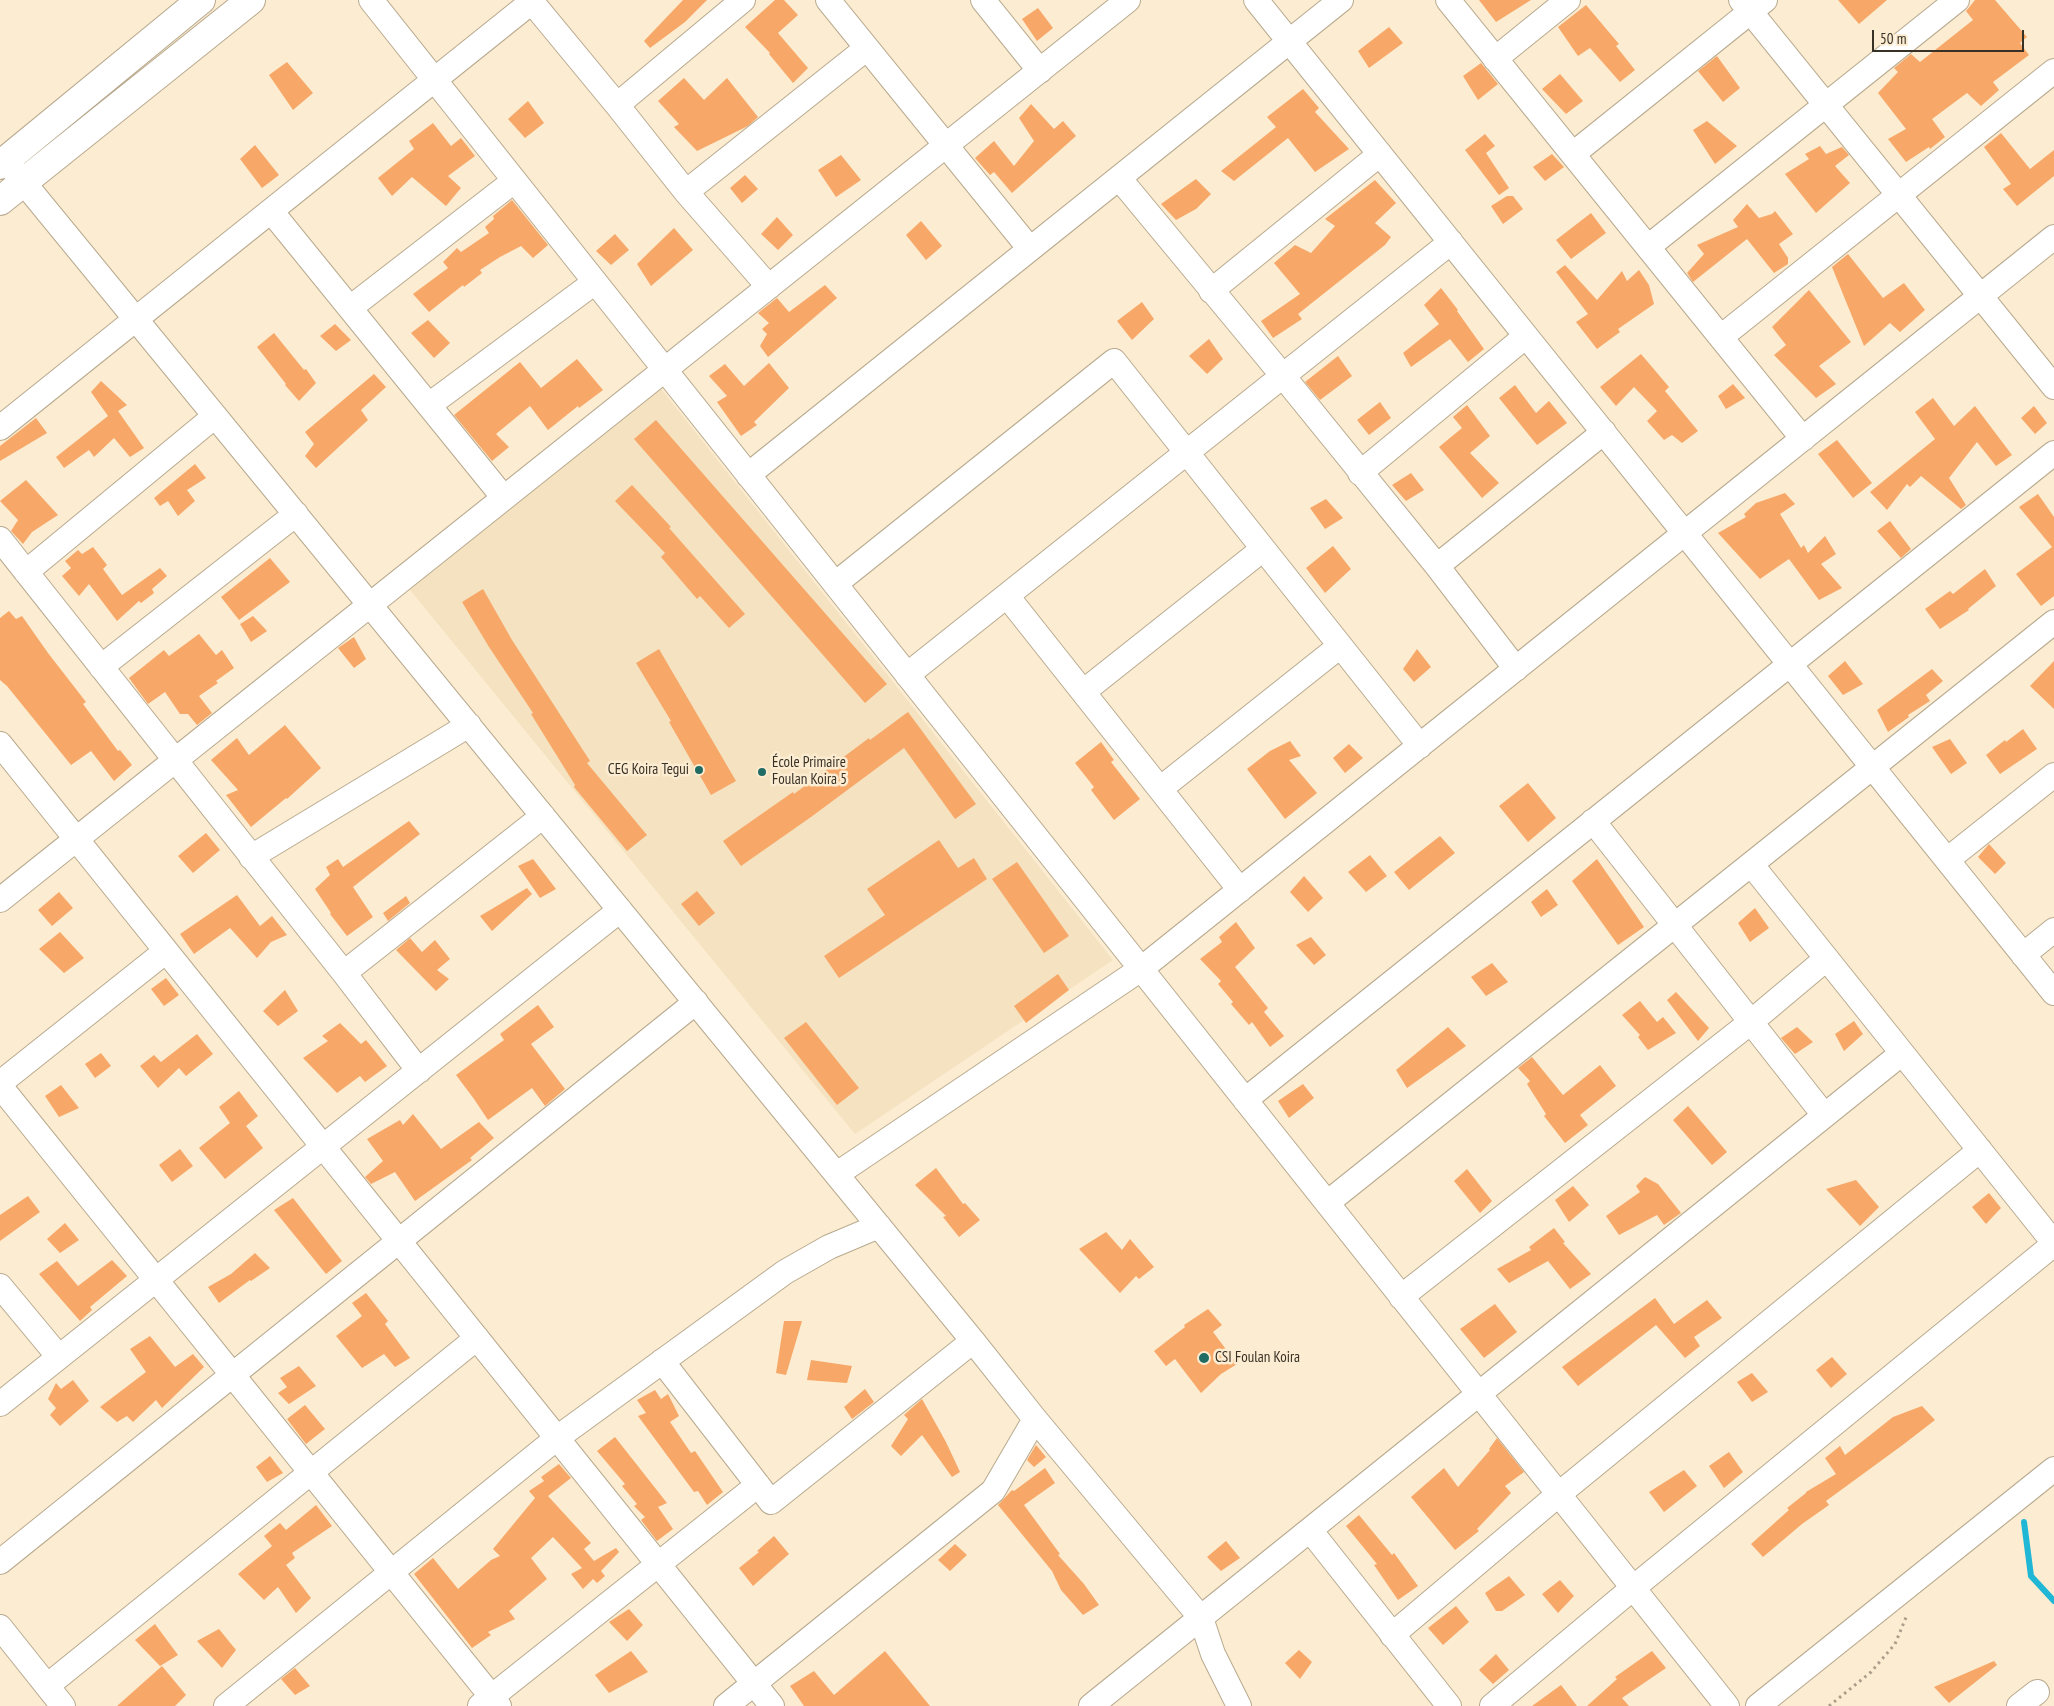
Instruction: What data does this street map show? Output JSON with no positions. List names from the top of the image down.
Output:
{
  "places": ["CEG Koira Tegui", "École Primaire Foulan Koira 5", "CSI Foulan Koira"],
  "scale_bar": "50 m"
}
